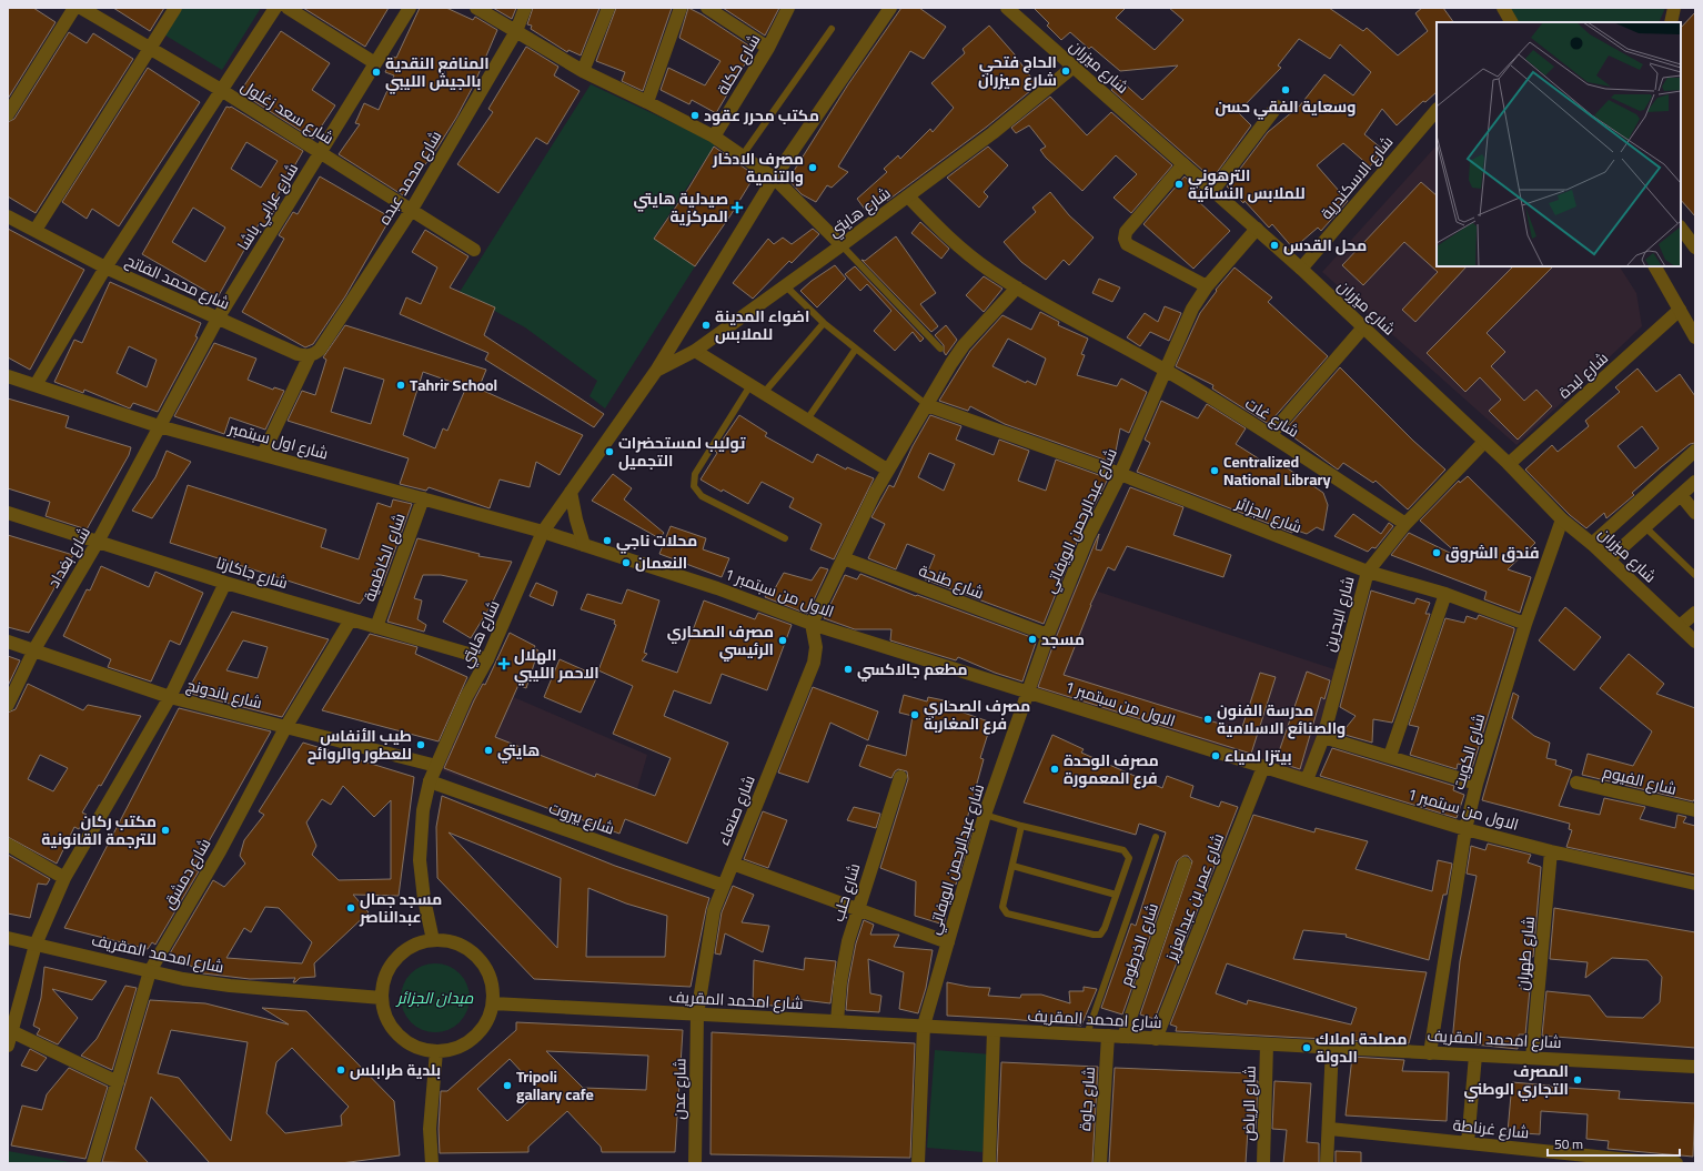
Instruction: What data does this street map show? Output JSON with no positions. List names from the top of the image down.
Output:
{
  "streets": {
    "street": [
      "شارع ككلة",
      "شارع ميزران",
      "شارع سعد زغلول",
      "شارع محمد عبده",
      "شارع الاسكندرية",
      "شارع عرابي باشا",
      "شارع هايتي",
      "شارع محمد الفاتح",
      "شارع لبدة",
      "شارع غات",
      "شارع اول سبتمبر",
      "شارع الجزائر",
      "شارع عبدالرحمن الويفاتي",
      "شارع بغداد",
      "شارع الكاظمية",
      "شارع جاكارتا",
      "شارع طنجة",
      "الاول من سبتمبر 1",
      "شارع البحرين",
      "شارع باندونج",
      "شارع الكويت",
      "شارع الفيوم",
      "شارع صنعاء",
      "شارع بيروت",
      "شارع دمشق",
      "شارع حلب",
      "شارع عمر بن عبدالعزيز",
      "شارع الخرطوم",
      "شارع امحمد المقريف",
      "شارع طهران",
      "شارع عدن",
      "شارع جاوة",
      "شارع الرياض",
      "شارع غرناطة"
    ]
  },
  "crossings": [
    ["شارع ميزران", "شارع الاسكندرية"],
    ["شارع ميزران", "شارع هايتي"],
    ["شارع ميزران", "شارع لبدة"],
    ["شارع ميزران", "شارع عبدالرحمن الويفاتي"],
    ["شارع ميزران", "شارع البحرين"],
    ["شارع ميزران", "شارع الكويت"],
    ["شارع سعد زغلول", "شارع محمد عبده"],
    ["شارع سعد زغلول", "شارع عرابي باشا"],
    ["شارع محمد عبده", "شارع محمد الفاتح"],
    ["شارع عرابي باشا", "شارع محمد الفاتح"],
    ["شارع عرابي باشا", "شارع اول سبتمبر"],
    ["شارع عرابي باشا", "شارع بغداد"],
    ["شارع هايتي", "شارع غات"],
    ["شارع هايتي", "شارع اول سبتمبر"],
    ["شارع هايتي", "شارع جاكارتا"],
    ["شارع هايتي", "الاول من سبتمبر 1"],
    ["شارع هايتي", "شارع باندونج"],
    ["شارع هايتي", "شارع بيروت"],
    ["شارع هايتي", "شارع امحمد المقريف"],
    ["شارع غات", "شارع عبدالرحمن الويفاتي"],
    ["شارع غات", "شارع البحرين"],
    ["شارع اول سبتمبر", "شارع بغداد"],
    ["شارع اول سبتمبر", "شارع الكاظمية"],
    ["شارع اول سبتمبر", "الاول من سبتمبر 1"],
    ["شارع الجزائر", "شارع عبدالرحمن الويفاتي"],
    ["شارع الجزائر", "شارع البحرين"],
    ["شارع الجزائر", "شارع الكويت"],
    ["شارع عبدالرحمن الويفاتي", "شارع طنجة"],
    ["شارع عبدالرحمن الويفاتي", "الاول من سبتمبر 1"],
    ["شارع عبدالرحمن الويفاتي", "شارع امحمد المقريف"],
    ["شارع بغداد", "شارع جاكارتا"],
    ["شارع بغداد", "شارع باندونج"],
    ["شارع الكاظمية", "شارع جاكارتا"],
    ["شارع جاكارتا", "شارع دمشق"],
    ["الاول من سبتمبر 1", "شارع البحرين"],
    ["الاول من سبتمبر 1", "شارع الكويت"],
    ["الاول من سبتمبر 1", "شارع صنعاء"],
    ["الاول من سبتمبر 1", "شارع عمر بن عبدالعزيز"],
    ["الاول من سبتمبر 1", "شارع طهران"],
    ["شارع باندونج", "شارع دمشق"],
    ["شارع الكويت", "شارع امحمد المقريف"],
    ["شارع صنعاء", "شارع بيروت"],
    ["شارع صنعاء", "شارع امحمد المقريف"],
    ["شارع صنعاء", "شارع عدن"],
    ["شارع دمشق", "شارع امحمد المقريف"],
    ["شارع حلب", "شارع امحمد المقريف"],
    ["شارع عمر بن عبدالعزيز", "شارع امحمد المقريف"],
    ["شارع الخرطوم", "شارع امحمد المقريف"],
    ["شارع امحمد المقريف", "شارع طهران"],
    ["شارع امحمد المقريف", "شارع عدن"],
    ["شارع امحمد المقريف", "شارع جاوة"],
    ["شارع امحمد المقريف", "شارع الرياض"]
  ],
  "parks": ["ميدان الجزائر"],
  "places": {
    "other": [
      "الحاج فتحي شارع ميزران",
      "المنافع النقدية بالجيش الليبي",
      "وسعاية الفقي حسن",
      "مكتب محرر عقود",
      "مصرف الادخار والتنمية",
      "الترهوني للملابس النسائية",
      "محل القدس",
      "اضواء المدينة للملابس",
      "Tahrir School",
      "توليب لمستحضرات التجميل",
      "Centralized National Library",
      "محلات ناجي",
      "فندق الشروق",
      "النعمان",
      "مسجد",
      "مصرف الصحاري الرئيسي",
      "مطعم جالاكسي",
      "مصرف الصحاري فرع المغاربة",
      "مدرسة الفنون والصنائع الاسلامية",
      "طيب الأنفاس للعطور والروائح",
      "هايتي",
      "بيتزا لمياء",
      "مصرف الوحدة فرع المعمورة",
      "مكتب ركان للترجمة القانونية",
      "مسجد جمال عبدالناصر",
      "مصلحة املاك الدولة",
      "بلدية طرابلس",
      "المصرف التجاري الوطني",
      "Tripoli gallary cafe"
    ],
    "health": ["صيدلية هايتي المركزية", "الهلال الاحمر الليبي"]
  },
  "scale_bar": "50 m"
}
